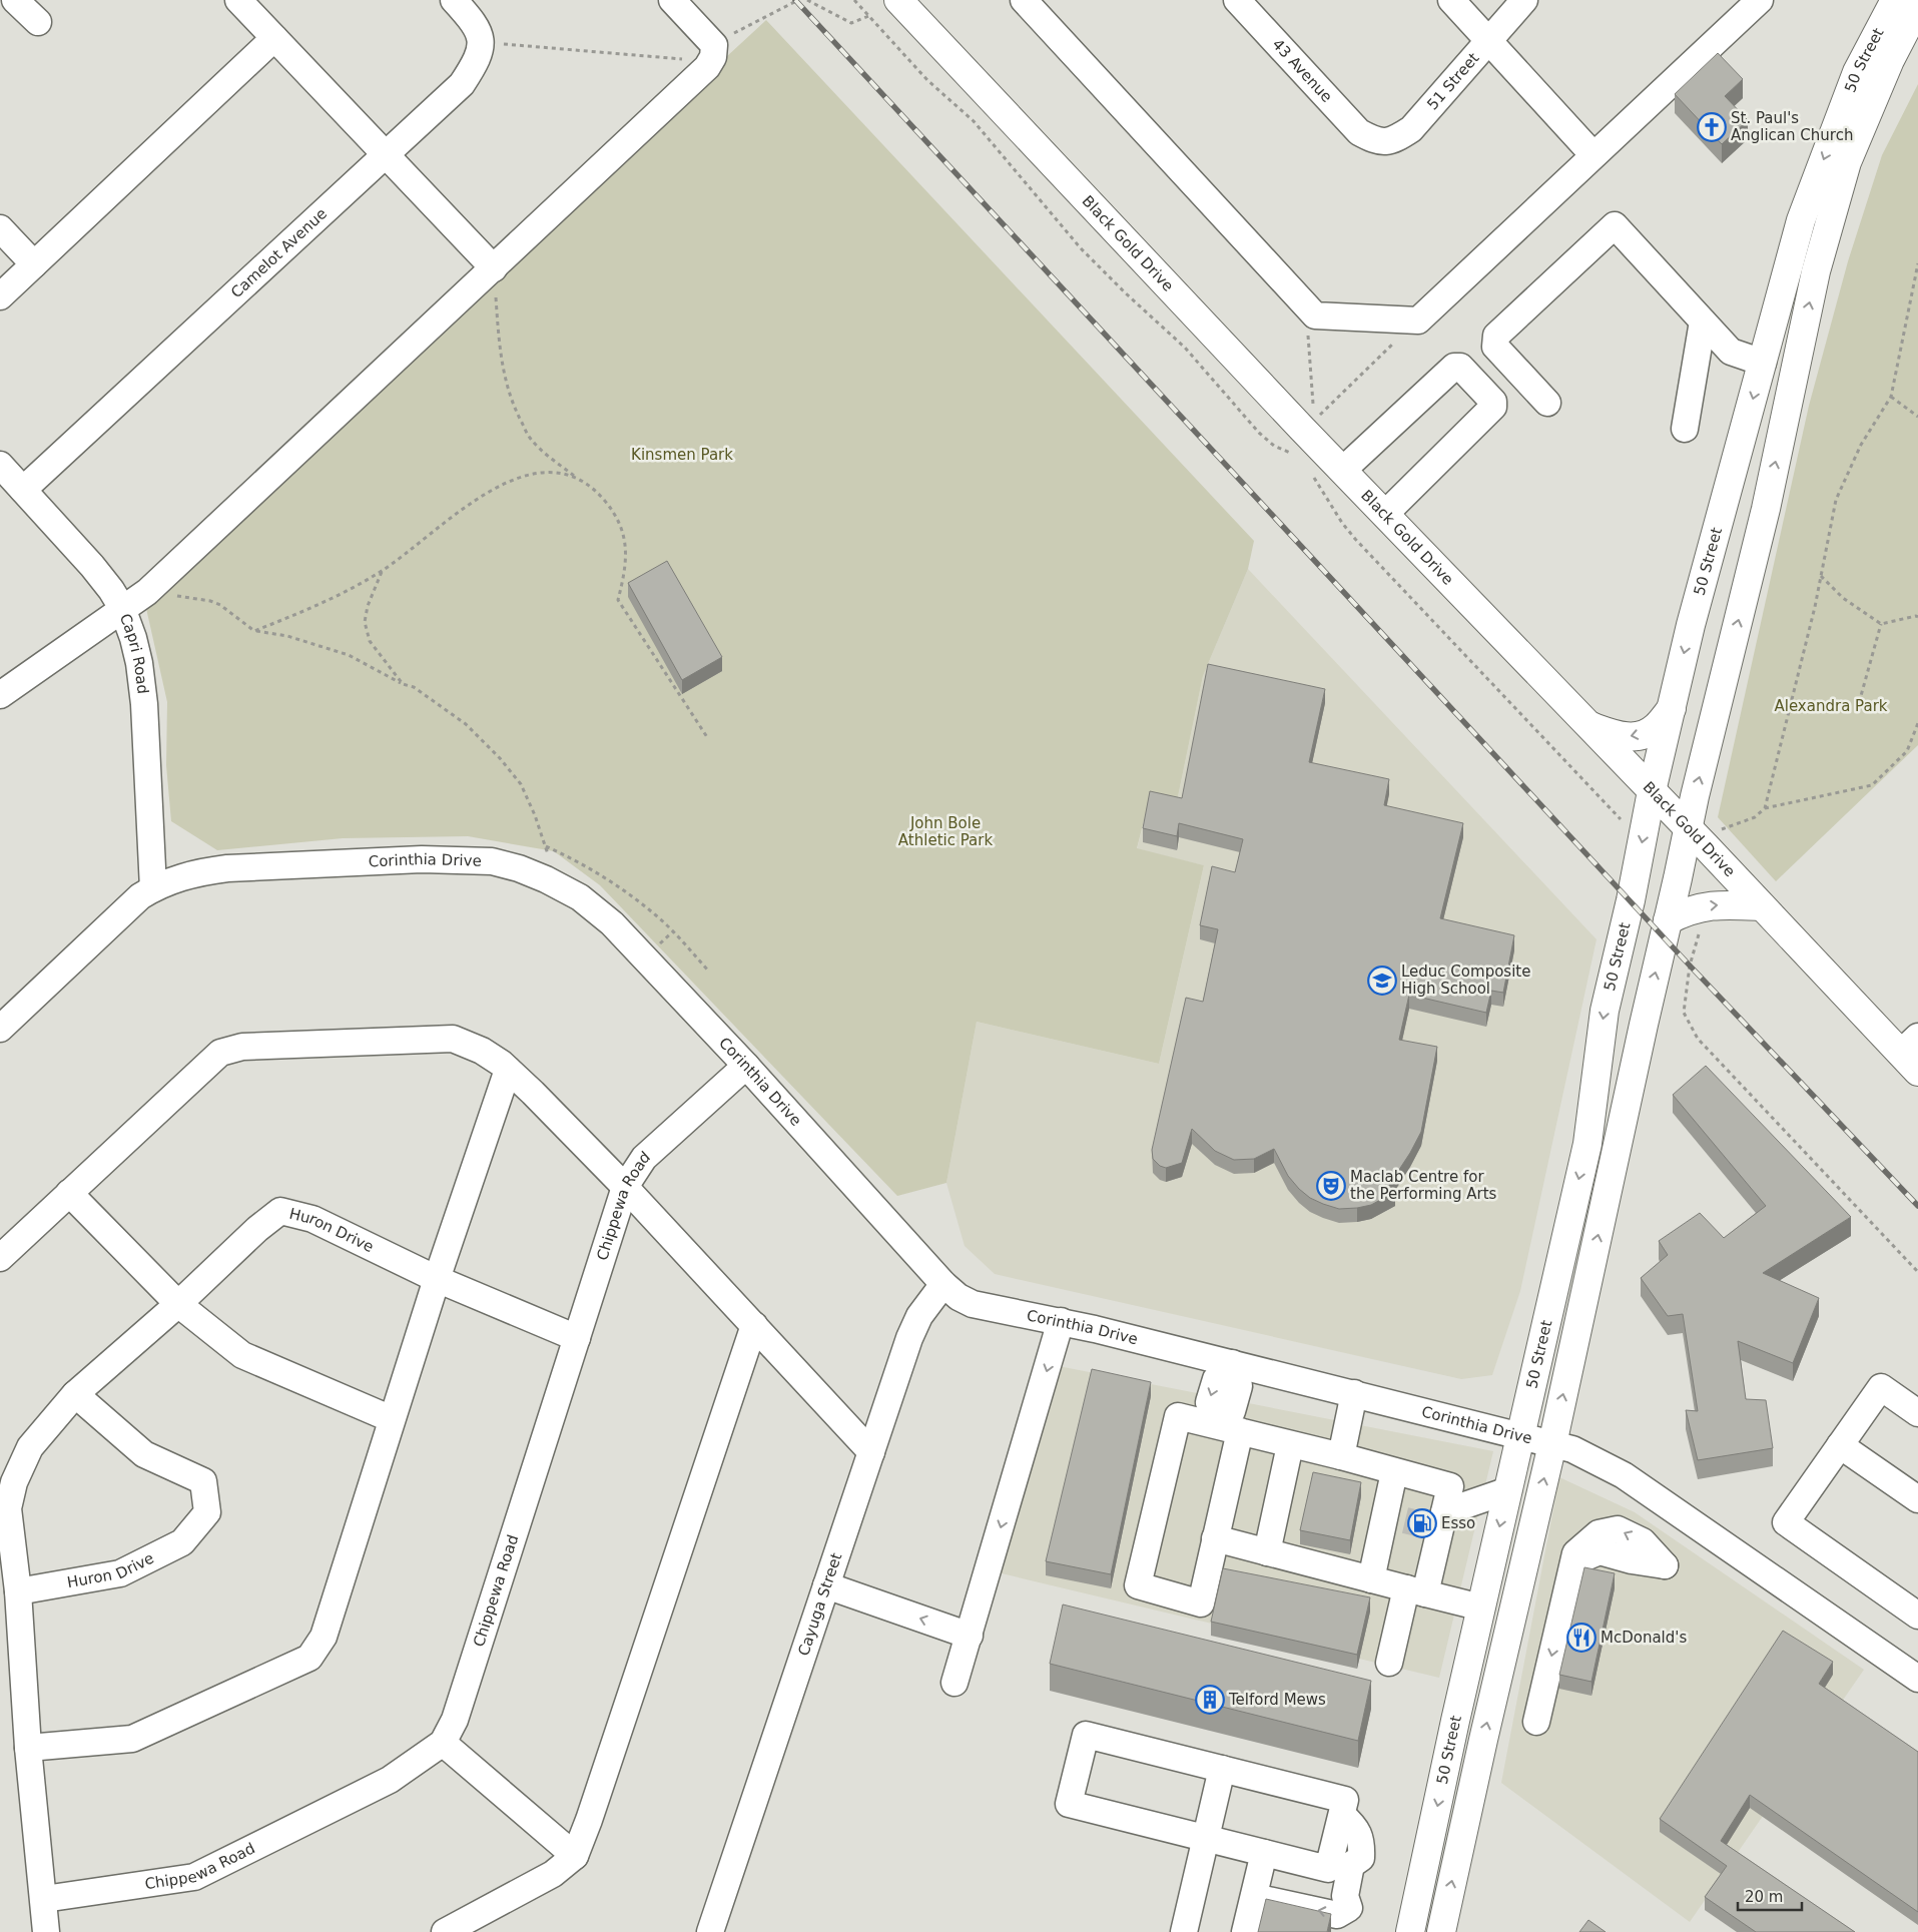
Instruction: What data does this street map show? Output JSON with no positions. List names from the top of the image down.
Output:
{
  "streets": {
    "main road": ["50 Street", "Black Gold Drive"],
    "street": [
      "43 Avenue",
      "51 Street",
      "Camelot Avenue",
      "Capri Road",
      "Corinthia Drive",
      "Chippewa Road",
      "Huron Drive",
      "Cayuga Street"
    ]
  },
  "crossings": [
    ["50 Street", "Black Gold Drive"],
    ["50 Street", "Corinthia Drive"],
    ["43 Avenue", "51 Street"],
    ["Camelot Avenue", "Capri Road"],
    ["Capri Road", "Corinthia Drive"],
    ["Corinthia Drive", "Chippewa Road"],
    ["Corinthia Drive", "Cayuga Street"],
    ["Chippewa Road", "Huron Drive"]
  ],
  "parks": ["Kinsmen Park", "Alexandra Park", "John Bole Athletic Park"],
  "places": {
    "church": ["St. Paul's Anglican Church"],
    "school or university": ["Leduc Composite High School"],
    "theatre": ["Maclab Centre for the Performing Arts"],
    "fuel station": ["Esso"],
    "restaurant": ["McDonald's"],
    "building": ["Telford Mews"]
  },
  "scale_bar": "20 m"
}
